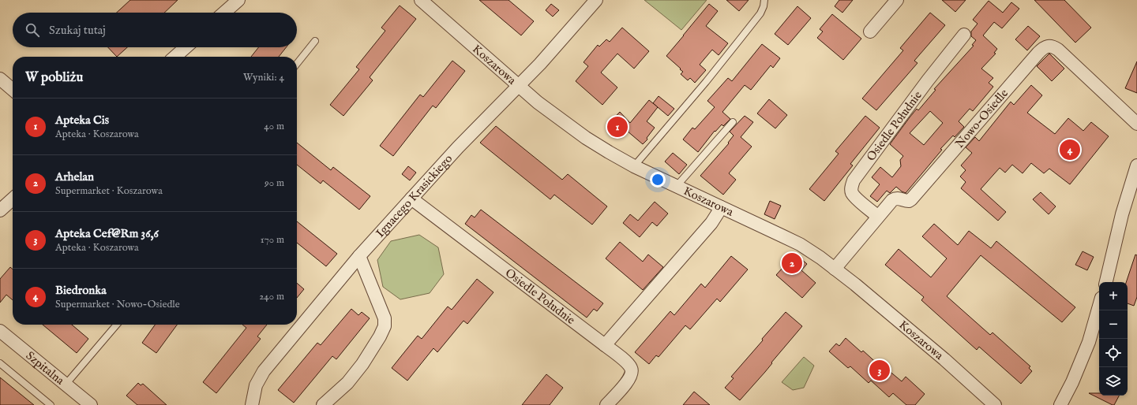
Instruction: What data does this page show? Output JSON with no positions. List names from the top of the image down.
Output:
{
  "streets": {
    "street": [
      "Koszarowa",
      "Nowo-Osiedle",
      "Osiedle Południe",
      "Ignacego Krasickiego",
      "Szpitalna"
    ]
  },
  "crossings": [
    ["Koszarowa", "Nowo-Osiedle"],
    ["Koszarowa", "Ignacego Krasickiego"],
    ["Nowo-Osiedle", "Osiedle Południe"],
    ["Osiedle Południe", "Ignacego Krasickiego"]
  ],
  "page": {
    "search": "Szukaj tutaj",
    "heading": ["W pobliżu", "Wyniki: 4"],
    "list": [
      {
        "mark": "1",
        "name": "Apteka Cis",
        "note": "Apteka · Koszarowa",
        "value": "40 m"
      },
      {
        "mark": "2",
        "name": "Arhelan",
        "note": "Supermarket · Koszarowa",
        "value": "90 m"
      },
      {
        "mark": "3",
        "name": "Apteka Cef@Rm 36,6",
        "note": "Apteka · Koszarowa",
        "value": "170 m"
      },
      {
        "mark": "4",
        "name": "Biedronka",
        "note": "Supermarket · Nowo-Osiedle",
        "value": "240 m"
      }
    ],
    "pins": [
      "1",
      "4",
      "2",
      "3"
    ],
    "map_buttons": ["+", "−"]
  }
}
